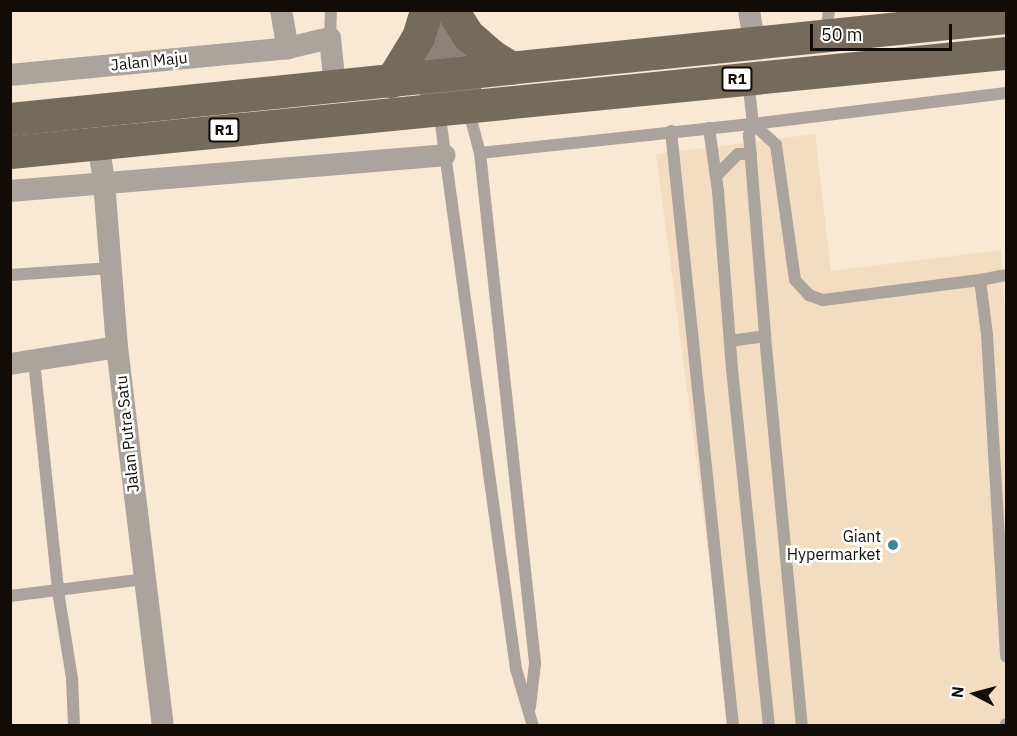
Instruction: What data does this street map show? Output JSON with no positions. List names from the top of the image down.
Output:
{
  "streets": {
    "main road": ["R1"],
    "street": ["Jalan Maju", "Jalan Putra Satu"]
  },
  "crossings": [
    ["R1", "Jalan Putra Satu"]
  ],
  "places": ["Giant Hypermarket"],
  "scale_bar": "50 m",
  "north": "left"
}
